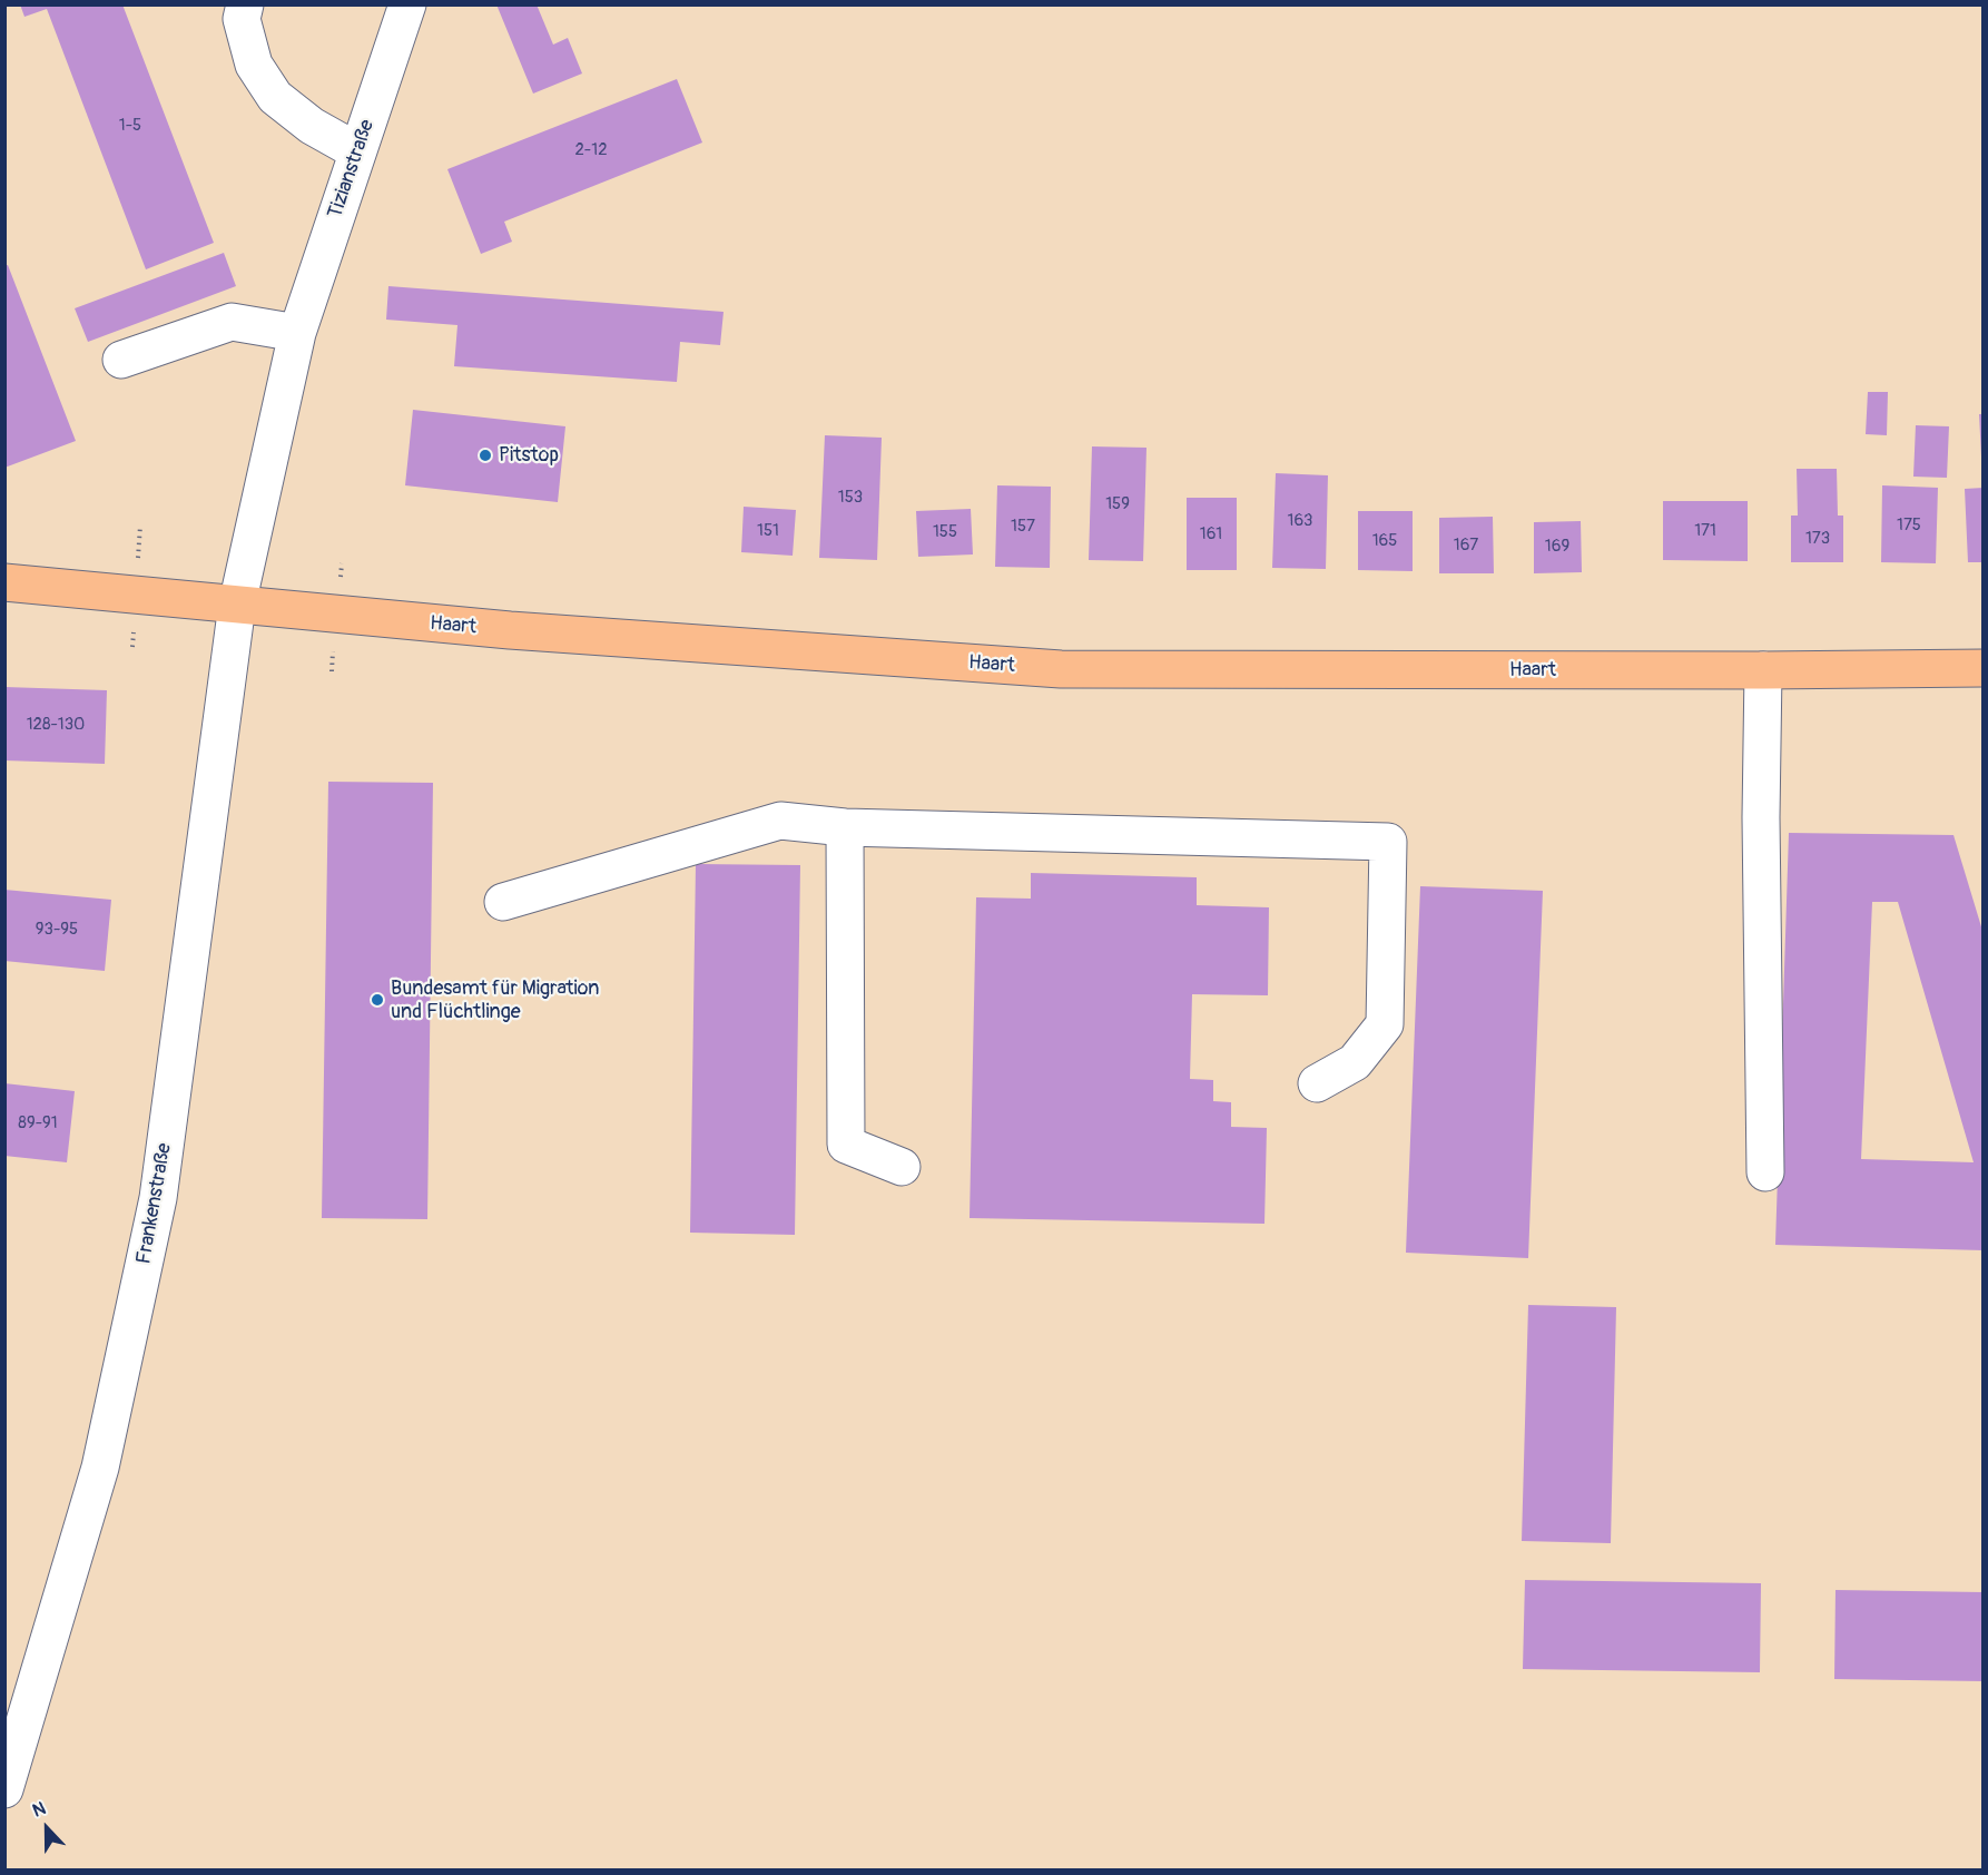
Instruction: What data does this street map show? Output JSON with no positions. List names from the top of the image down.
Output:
{
  "streets": {
    "main road": ["Haart"],
    "street": ["Tizianstraße", "Frankenstraße"]
  },
  "crossings": [
    ["Tizianstraße", "Haart"],
    ["Tizianstraße", "Frankenstraße"],
    ["Haart", "Frankenstraße"]
  ],
  "places": ["Pitstop", "Bundesamt für Migration und Flüchtlinge"],
  "house_numbers": [
    "1-5",
    "2-12",
    "153",
    "159",
    "163",
    "175",
    "157",
    "151",
    "171",
    "155",
    "161",
    "173",
    "165",
    "167",
    "169",
    "128-130",
    "93-95",
    "89-91"
  ],
  "north": "top"
}
